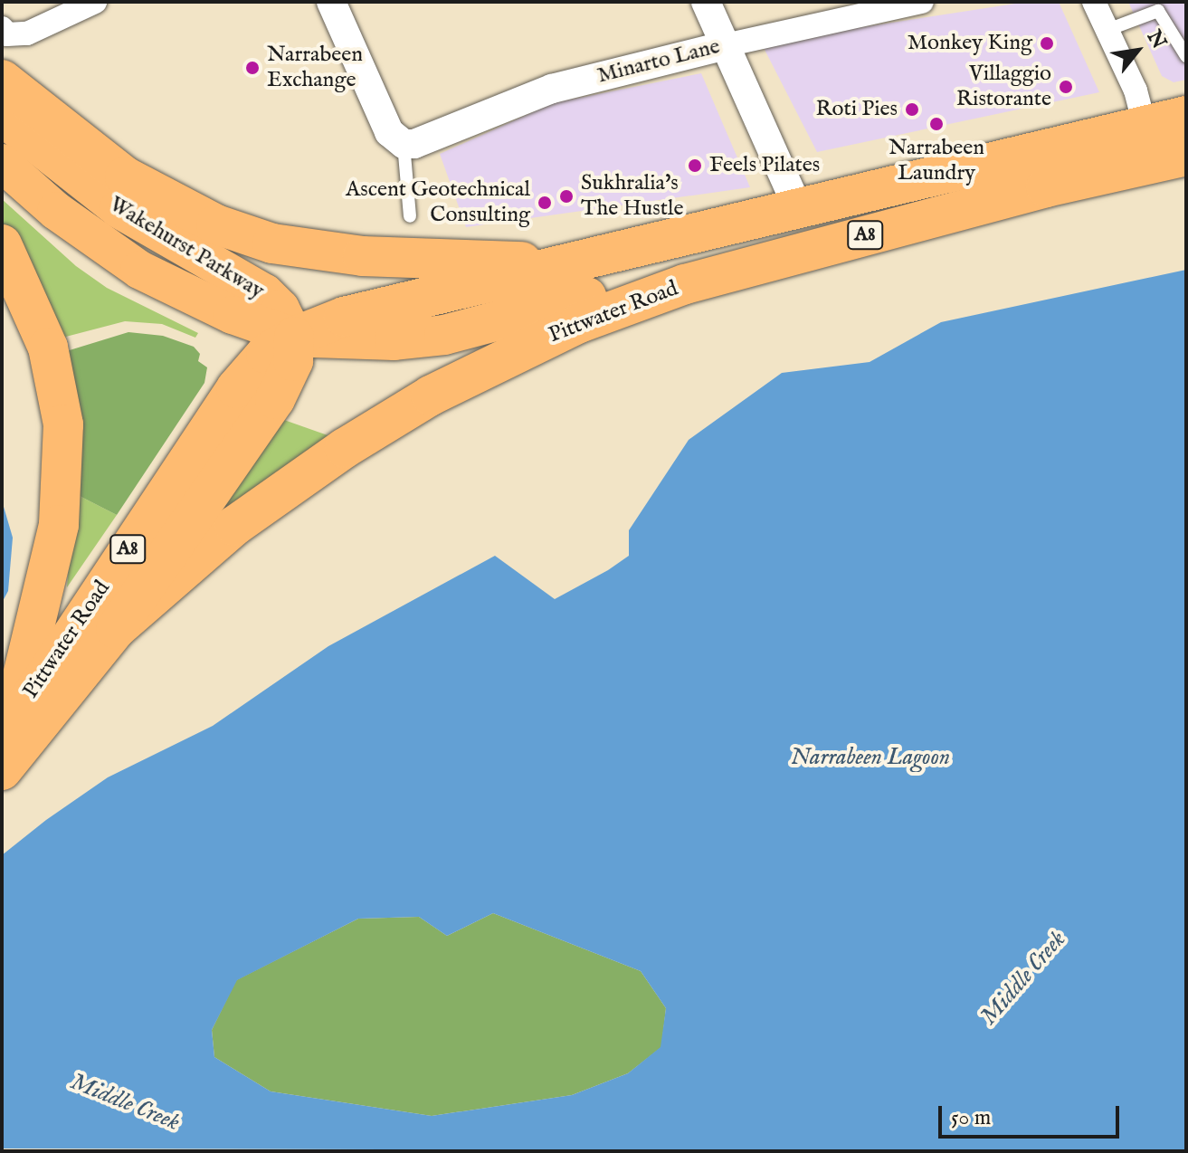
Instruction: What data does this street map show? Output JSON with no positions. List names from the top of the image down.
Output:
{
  "streets": {
    "highway": ["A8", "Pittwater Road"],
    "main road": ["Wakehurst Parkway"],
    "street": ["Minarto Lane"]
  },
  "crossings": [
    ["Wakehurst Parkway", "Pittwater Road"]
  ],
  "water": ["Narrabeen Lagoon", "Middle Creek"],
  "places": [
    "Monkey King",
    "Narrabeen Exchange",
    "Villaggio Ristorante",
    "Roti Pies",
    "Narrabeen Laundry",
    "Feels Pilates",
    "Sukhralia's The Hustle",
    "Ascent Geotechnical Consulting"
  ],
  "scale_bar": "50 m",
  "north": "top right"
}
